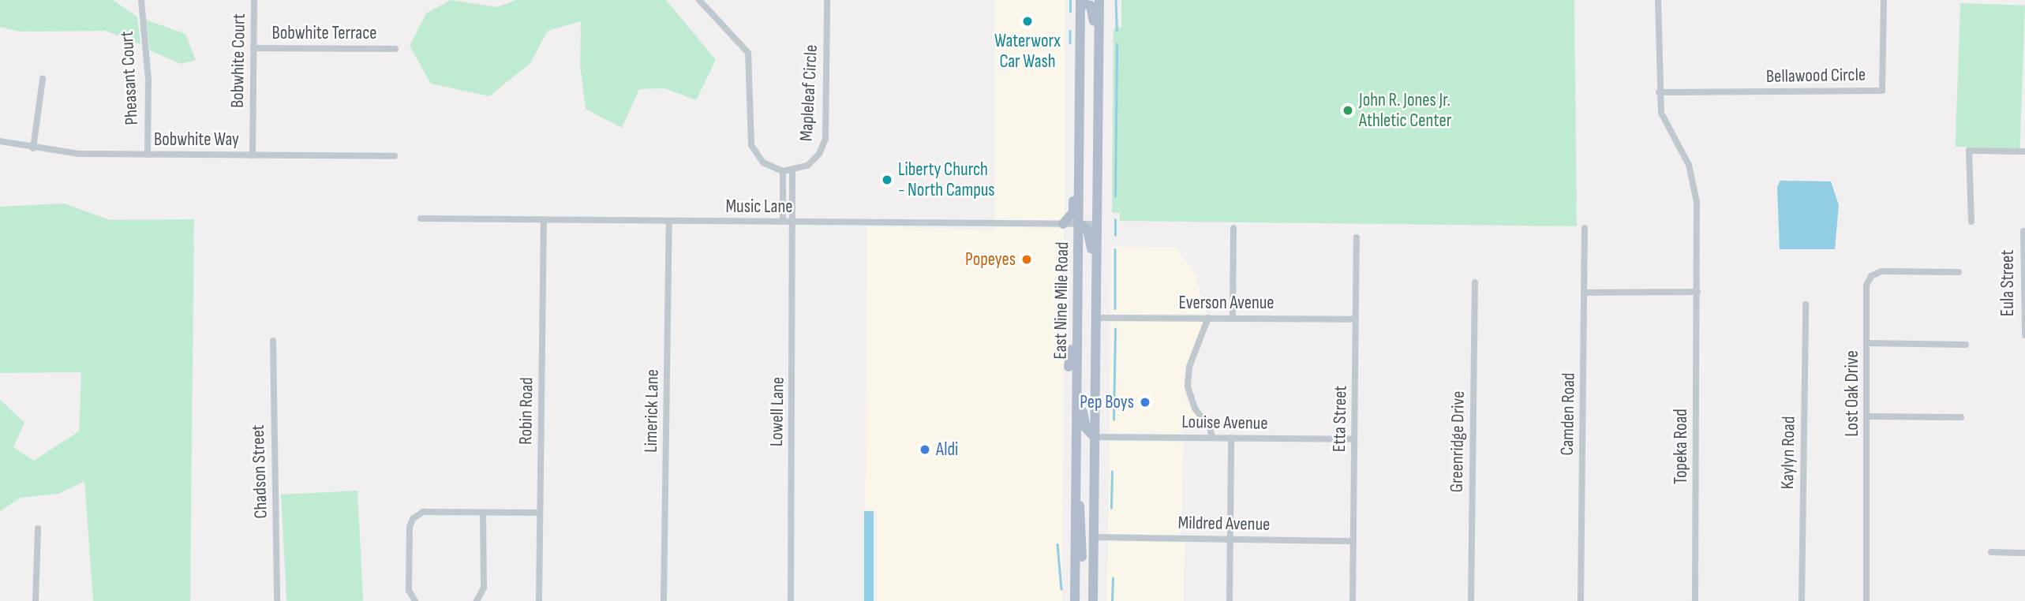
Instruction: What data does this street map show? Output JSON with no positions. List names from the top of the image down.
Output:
{
  "streets": {
    "main road": ["East Nine Mile Road"],
    "street": [
      "Bobwhite Terrace",
      "Bobwhite Court",
      "Bellawood Circle",
      "Pheasant Court",
      "Mapleleaf Circle",
      "Bobwhite Way",
      "Music Lane",
      "Eula Street",
      "Everson Avenue",
      "Lost Oak Drive",
      "Robin Road",
      "Limerick Lane",
      "Lowell Lane",
      "Camden Road",
      "Etta Street",
      "Louise Avenue",
      "Greenridge Drive",
      "Topeka Road",
      "Kaylyn Road",
      "Chadson Street",
      "Mildred Avenue"
    ]
  },
  "crossings": [
    ["Bobwhite Terrace", "Bobwhite Court"],
    ["Bobwhite Court", "Bobwhite Way"],
    ["Bellawood Circle", "Topeka Road"],
    ["Pheasant Court", "Bobwhite Way"],
    ["Music Lane", "East Nine Mile Road"],
    ["Music Lane", "Robin Road"],
    ["Music Lane", "Limerick Lane"],
    ["Music Lane", "Lowell Lane"],
    ["East Nine Mile Road", "Everson Avenue"],
    ["East Nine Mile Road", "Louise Avenue"],
    ["East Nine Mile Road", "Mildred Avenue"],
    ["Everson Avenue", "Etta Street"],
    ["Etta Street", "Louise Avenue"],
    ["Etta Street", "Mildred Avenue"]
  ],
  "places": [
    "Waterworx Car Wash",
    "John R. Jones Jr. Athletic Center",
    "Liberty Church - North Campus",
    "Popeyes",
    "Pep Boys",
    "Aldi"
  ]
}
